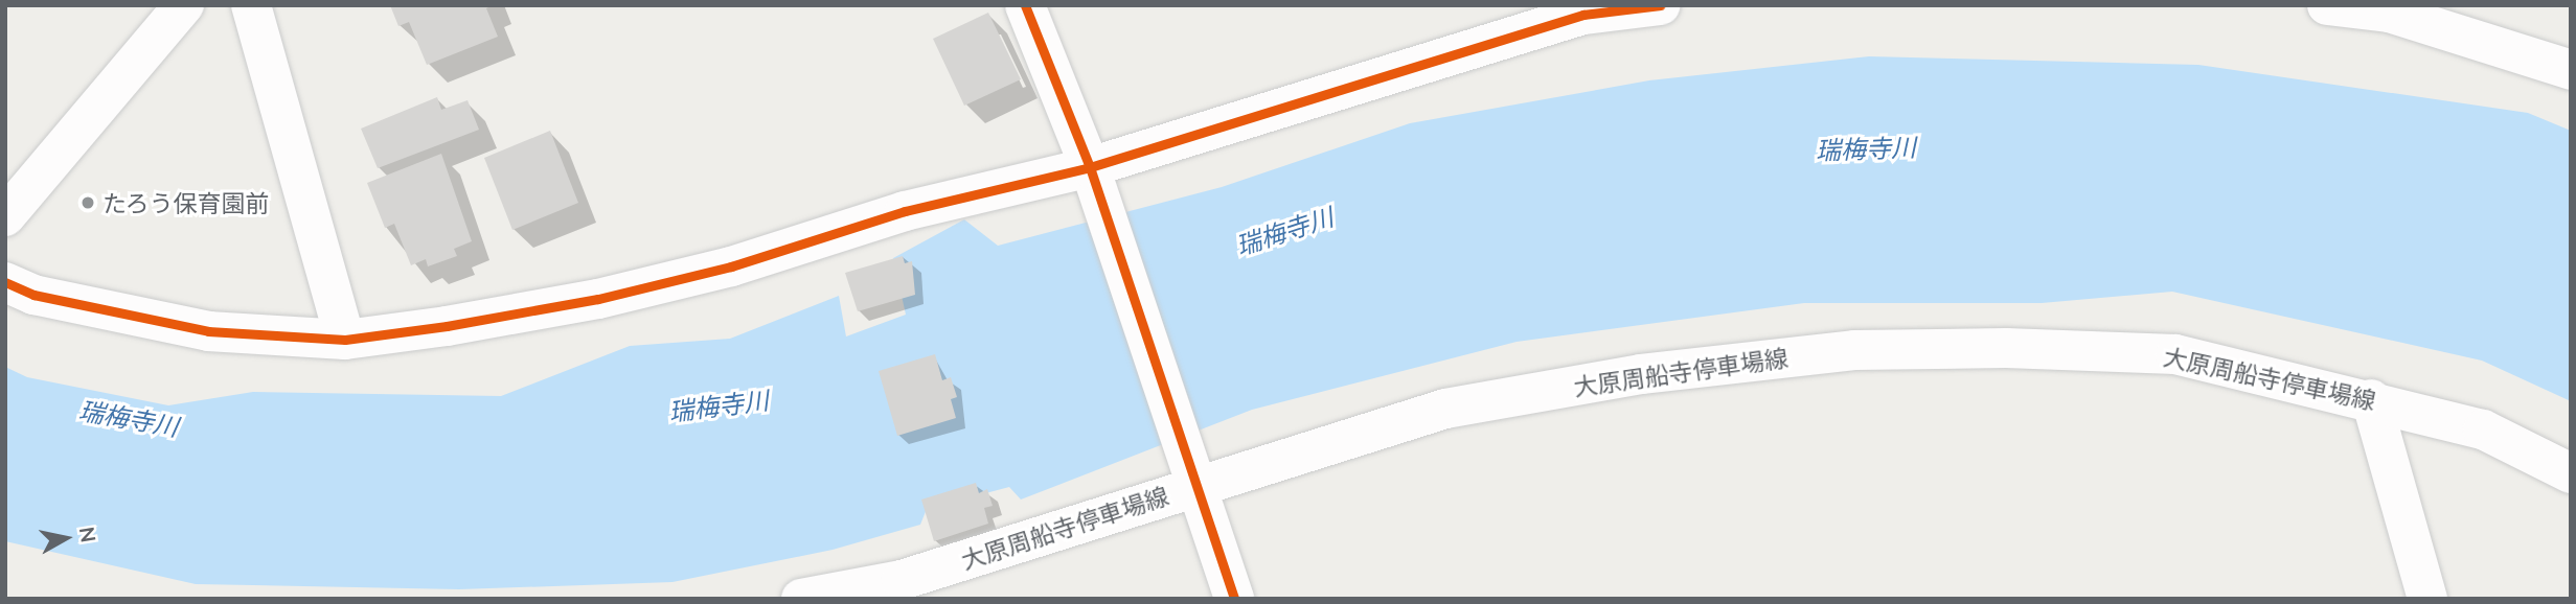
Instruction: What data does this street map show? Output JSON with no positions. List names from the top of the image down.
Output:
{
  "streets": {
    "street": ["大原周船寺停車場線"]
  },
  "water": ["瑞梅寺川"],
  "places": ["たろう保育園前"],
  "north": "right"
}
